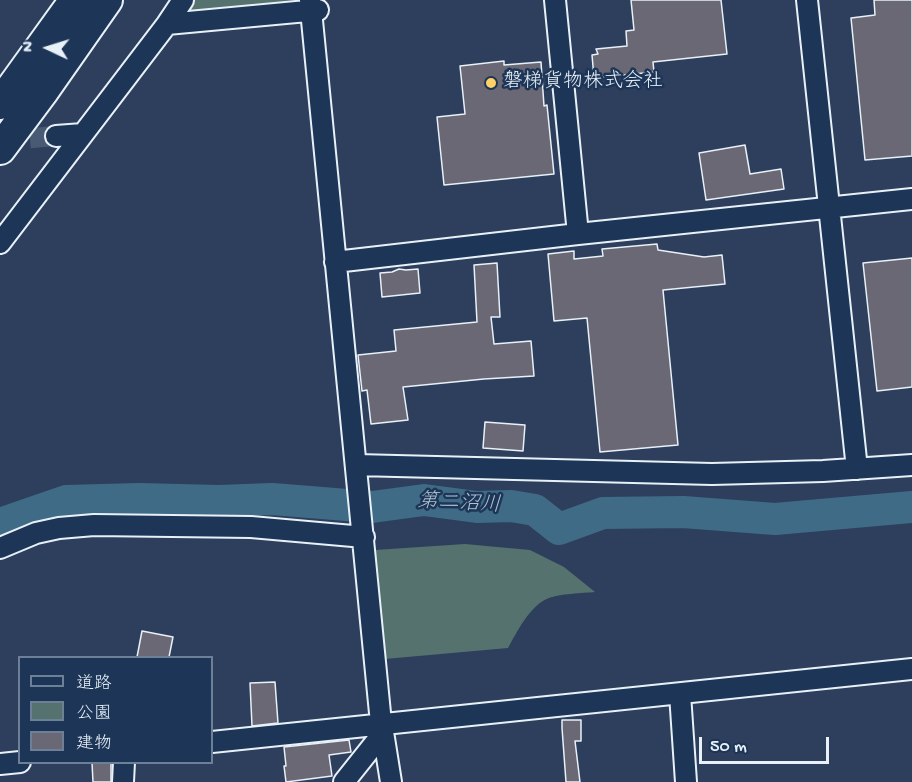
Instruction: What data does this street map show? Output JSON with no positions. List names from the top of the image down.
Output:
{
  "water": ["第二沼川"],
  "places": ["磐梯貨物株式会社"],
  "legend": ["道路", "公園", "建物"],
  "scale_bar": "50 m",
  "north": "left"
}
